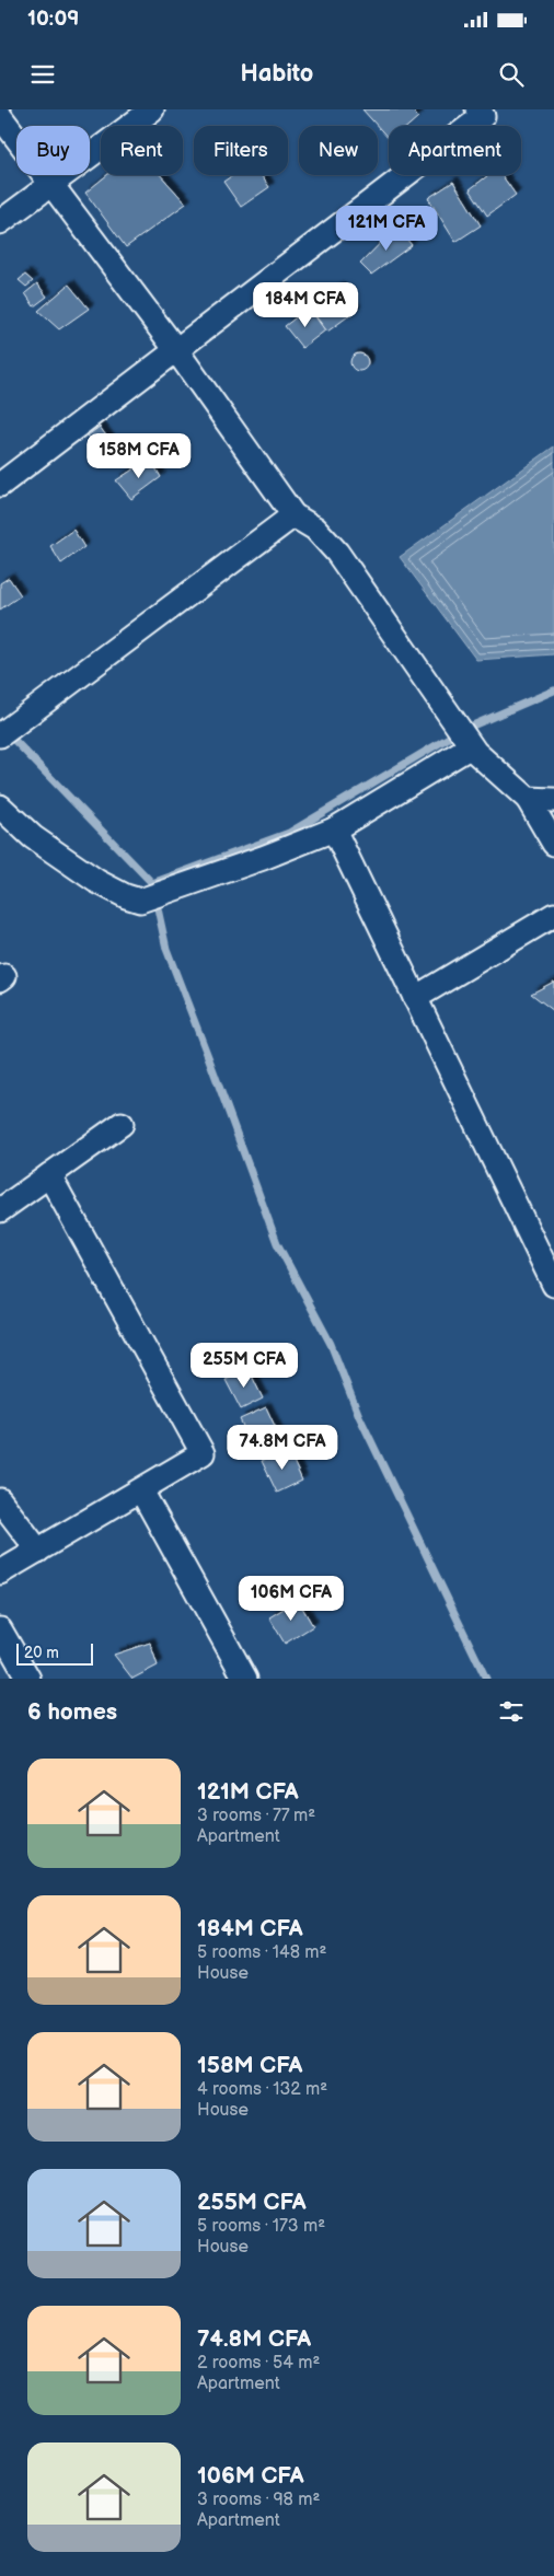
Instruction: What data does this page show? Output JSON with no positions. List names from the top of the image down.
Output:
{
  "scale_bar": "20 m",
  "page": {
    "status": "10:09",
    "header": "Habito",
    "chip": [
      "Buy",
      "Rent",
      "Filters",
      "New",
      "Apartment"
    ],
    "price": [
      "121M CFA",
      "184M CFA",
      "158M CFA",
      "255M CFA",
      "74.8M CFA",
      "106M CFA"
    ],
    "scale": "20 m",
    "heading": "6 homes",
    "list": [
      {
        "name": "121M CFA",
        "note": "3 rooms · 77 m² · Apartment"
      },
      {
        "name": "184M CFA",
        "note": "5 rooms · 148 m² · House"
      },
      {
        "name": "158M CFA",
        "note": "4 rooms · 132 m² · House"
      },
      {
        "name": "255M CFA",
        "note": "5 rooms · 173 m² · House"
      },
      {
        "name": "74.8M CFA",
        "note": "2 rooms · 54 m² · Apartment"
      },
      {
        "name": "106M CFA",
        "note": "3 rooms · 98 m² · Apartment"
      }
    ]
  }
}
